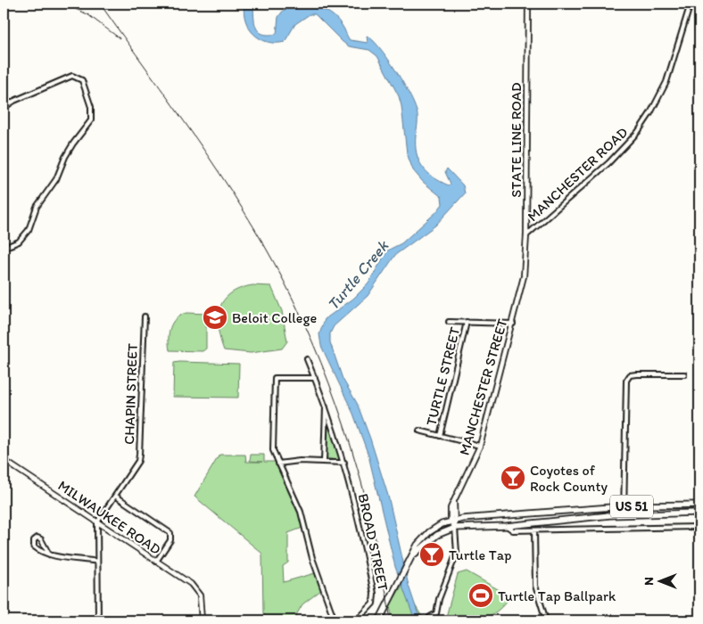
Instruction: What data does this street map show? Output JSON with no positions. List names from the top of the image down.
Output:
{
  "streets": {
    "main road": ["US 51"],
    "street": [
      "STATE LINE ROAD",
      "MANCHESTER ROAD",
      "TURTLE STREET",
      "MANCHESTER STREET",
      "CHAPIN STREET",
      "MILWAUKEE ROAD",
      "BROAD STREET"
    ]
  },
  "crossings": [
    ["STATE LINE ROAD", "MANCHESTER ROAD"],
    ["STATE LINE ROAD", "MANCHESTER STREET"],
    ["MANCHESTER STREET", "US 51"],
    ["CHAPIN STREET", "MILWAUKEE ROAD"]
  ],
  "water": ["Turtle Creek"],
  "places": {
    "school or university": ["Beloit College"],
    "bar": ["Coyotes of Rock County", "Turtle Tap"],
    "sports": ["Turtle Tap Ballpark"]
  },
  "north": "left"
}
